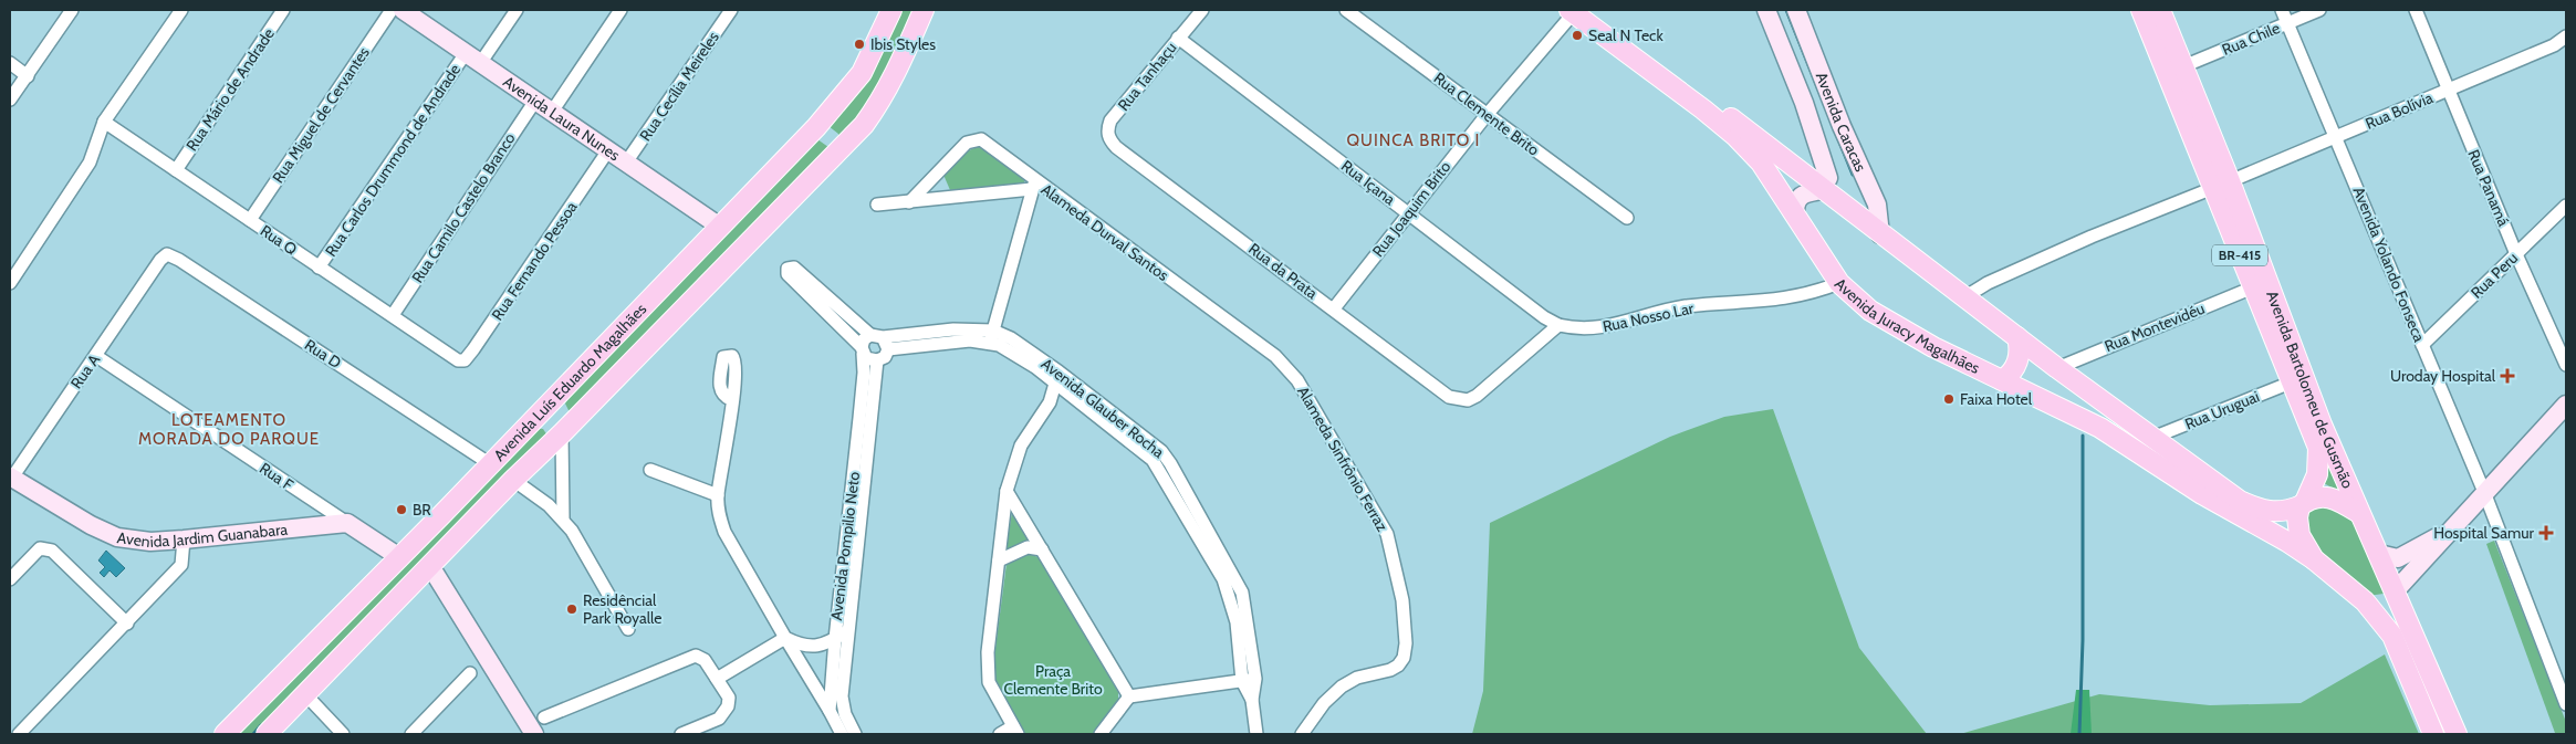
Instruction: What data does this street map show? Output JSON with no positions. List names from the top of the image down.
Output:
{
  "streets": {
    "main road": [
      "BR-415",
      "Avenida Juracy Magalhães",
      "Avenida Luís Eduardo Magalhães",
      "Avenida Bartolomeu de Gusmão"
    ],
    "street": [
      "Rua Chile",
      "Rua Tanhaçu",
      "Rua Cecília Meireles",
      "Rua Mário de Andrade",
      "Rua Bolívia",
      "Rua Clemente Brito",
      "Rua Miguel de Cervantes",
      "Avenida Laura Nunes",
      "Avenida Caracas",
      "Rua Carlos Drummond de Andrade",
      "Rua Içana",
      "Rua Panamá",
      "Rua Camilo Castelo Branco",
      "Rua Joaquim Brito",
      "Alameda Durval Santos",
      "Rua Q",
      "Rua Fernando Pessoa",
      "Avenida Yolando Fonseca",
      "Rua da Prata",
      "Rua Peru",
      "Rua Nosso Lar",
      "Rua Montevidéu",
      "Rua D",
      "Rua A",
      "Avenida Glauber Rocha",
      "Rua Uruguai",
      "Alameda Sinfrônio Ferraz",
      "Rua F",
      "Avenida Jardim Guanabara",
      "Avenida Pompilio Neto"
    ]
  },
  "crossings": [
    ["Rua Chile", "Avenida Yolando Fonseca"],
    ["Rua Chile", "Avenida Bartolomeu de Gusmão"],
    ["Rua Tanhaçu", "Rua Içana"],
    ["Rua Tanhaçu", "Rua da Prata"],
    ["Rua Cecília Meireles", "Avenida Laura Nunes"],
    ["Rua Mário de Andrade", "Rua Q"],
    ["Rua Bolívia", "Rua Panamá"],
    ["Rua Bolívia", "Avenida Yolando Fonseca"],
    ["Rua Bolívia", "Avenida Bartolomeu de Gusmão"],
    ["Rua Clemente Brito", "Rua Joaquim Brito"],
    ["Rua Miguel de Cervantes", "Rua Q"],
    ["Avenida Laura Nunes", "Rua Carlos Drummond de Andrade"],
    ["Avenida Laura Nunes", "Rua Camilo Castelo Branco"],
    ["Avenida Laura Nunes", "Rua Fernando Pessoa"],
    ["Avenida Laura Nunes", "Avenida Luís Eduardo Magalhães"],
    ["Rua Carlos Drummond de Andrade", "Rua Q"],
    ["Rua Içana", "Rua Joaquim Brito"],
    ["Rua Içana", "Rua da Prata"],
    ["Rua Içana", "Rua Nosso Lar"],
    ["Rua Panamá", "Rua Peru"],
    ["Rua Camilo Castelo Branco", "Rua Q"],
    ["Rua Joaquim Brito", "Rua da Prata"],
    ["Rua Joaquim Brito", "Avenida Juracy Magalhães"],
    ["Alameda Durval Santos", "Avenida Glauber Rocha"],
    ["Alameda Durval Santos", "Alameda Sinfrônio Ferraz"],
    ["Rua Q", "Rua Fernando Pessoa"],
    ["Avenida Yolando Fonseca", "Rua Peru"],
    ["Rua da Prata", "Rua Nosso Lar"],
    ["Rua Nosso Lar", "Avenida Juracy Magalhães"],
    ["Rua Montevidéu", "Avenida Bartolomeu de Gusmão"],
    ["Rua D", "Rua A"],
    ["Rua D", "Avenida Luís Eduardo Magalhães"],
    ["Rua A", "Rua F"],
    ["Rua A", "Avenida Jardim Guanabara"],
    ["Avenida Bartolomeu de Gusmão", "Rua Uruguai"],
    ["Avenida Glauber Rocha", "Avenida Pompilio Neto"],
    ["Rua F", "Avenida Jardim Guanabara"]
  ],
  "districts": ["QUINCA BRITO I", "LOTEAMENTO MORADA DO PARQUE"],
  "parks": ["Praça Clemente Brito"],
  "places": {
    "other": [
      "Seal N Teck",
      "Ibis Styles",
      "Faixa Hotel",
      "BR",
      "Residêncial Park Royalle"
    ],
    "health": ["Uroday Hospital", "Hospital Samur"]
  }
}
